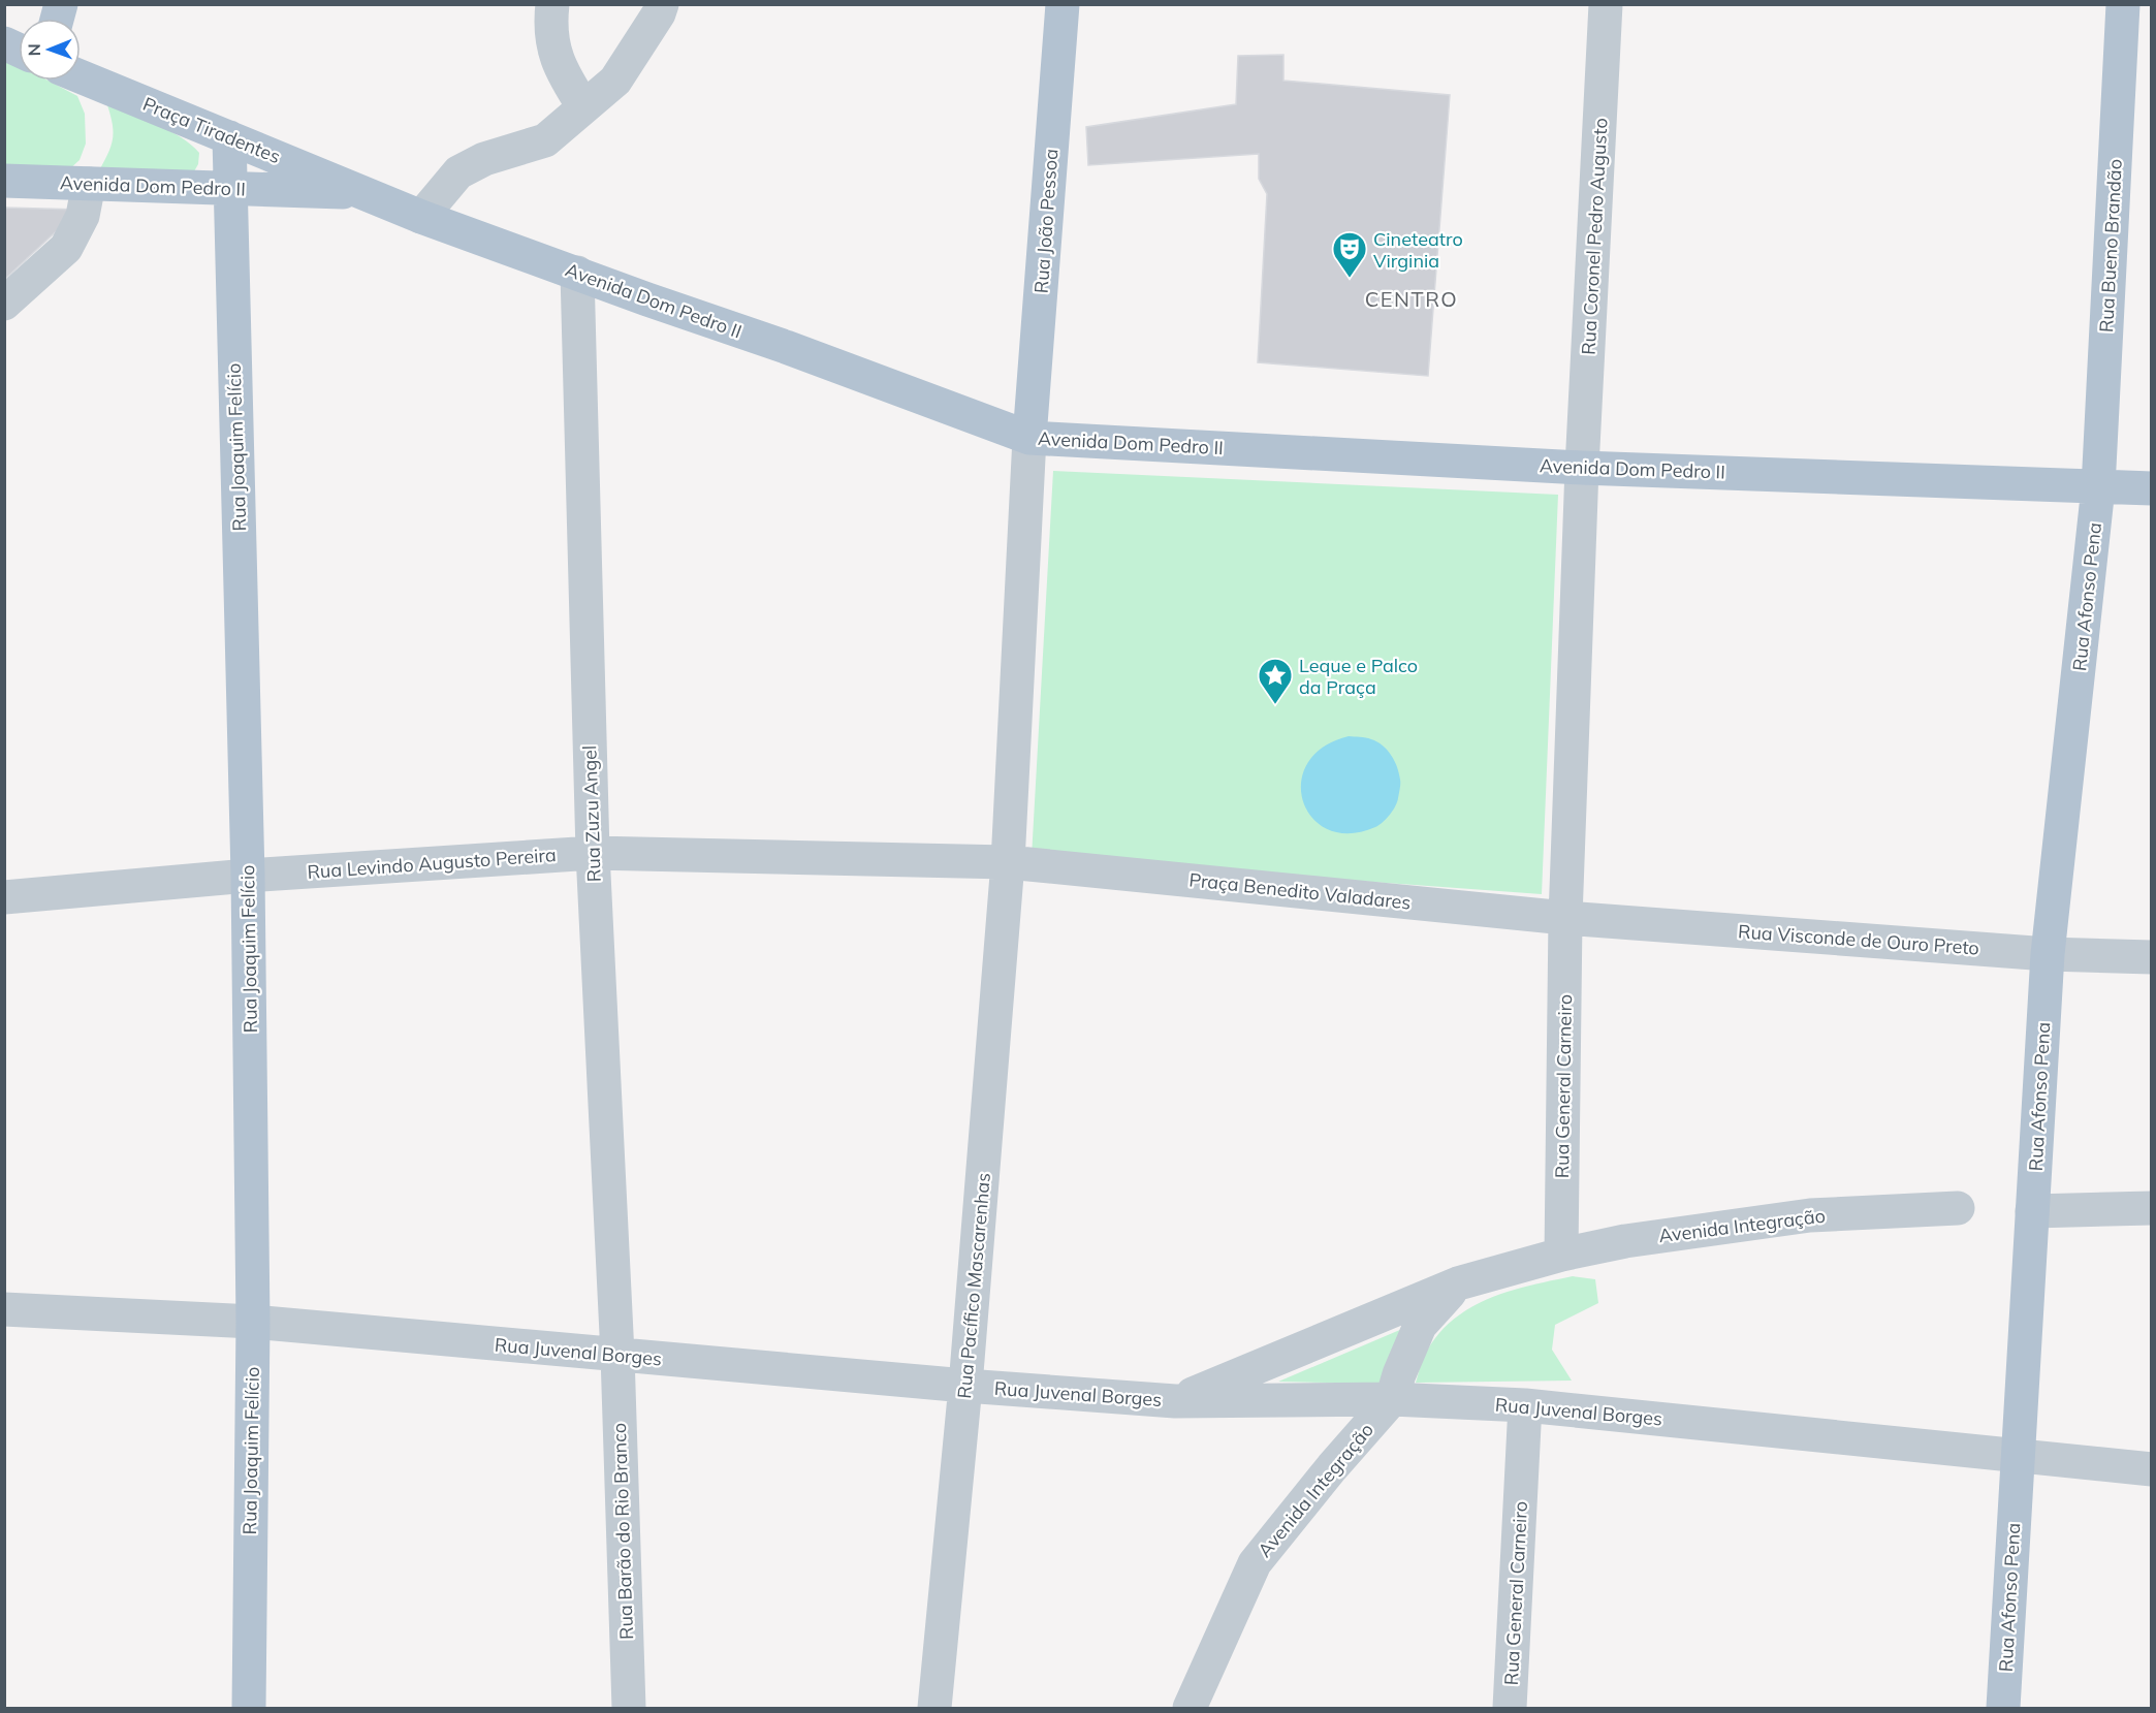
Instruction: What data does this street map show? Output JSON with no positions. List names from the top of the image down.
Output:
{
  "streets": {
    "main road": [
      "Praça Tiradentes",
      "Avenida Dom Pedro II",
      "Rua João Pessoa",
      "Rua Bueno Brandão",
      "Rua Joaquim Felício",
      "Rua Afonso Pena"
    ],
    "street": [
      "Rua Coronel Pedro Augusto",
      "Rua Zuzu Angel",
      "Rua Levindo Augusto Pereira",
      "Praça Benedito Valadares",
      "Rua Visconde de Ouro Preto",
      "Rua General Carneiro",
      "Avenida Integração",
      "Rua Pacífico Mascarenhas",
      "Rua Juvenal Borges",
      "Rua Barão do Rio Branco"
    ]
  },
  "crossings": [
    ["Praça Tiradentes", "Avenida Dom Pedro II"],
    ["Praça Tiradentes", "Rua Joaquim Felício"],
    ["Avenida Dom Pedro II", "Rua João Pessoa"],
    ["Avenida Dom Pedro II", "Rua Coronel Pedro Augusto"],
    ["Avenida Dom Pedro II", "Rua Bueno Brandão"],
    ["Avenida Dom Pedro II", "Rua Joaquim Felício"],
    ["Avenida Dom Pedro II", "Rua Afonso Pena"],
    ["Avenida Dom Pedro II", "Rua Zuzu Angel"],
    ["Rua Bueno Brandão", "Rua Afonso Pena"],
    ["Rua Joaquim Felício", "Rua Levindo Augusto Pereira"],
    ["Rua Joaquim Felício", "Rua Juvenal Borges"],
    ["Rua Afonso Pena", "Rua Visconde de Ouro Preto"],
    ["Rua Afonso Pena", "Rua Juvenal Borges"],
    ["Rua Zuzu Angel", "Rua Levindo Augusto Pereira"],
    ["Rua Zuzu Angel", "Rua Juvenal Borges"],
    ["Rua Zuzu Angel", "Rua Barão do Rio Branco"],
    ["Rua Levindo Augusto Pereira", "Praça Benedito Valadares"],
    ["Rua Levindo Augusto Pereira", "Rua Pacífico Mascarenhas"],
    ["Praça Benedito Valadares", "Rua Visconde de Ouro Preto"],
    ["Praça Benedito Valadares", "Rua General Carneiro"],
    ["Praça Benedito Valadares", "Rua Pacífico Mascarenhas"],
    ["Rua Visconde de Ouro Preto", "Rua General Carneiro"],
    ["Rua General Carneiro", "Avenida Integração"],
    ["Rua General Carneiro", "Rua Juvenal Borges"],
    ["Avenida Integração", "Rua Juvenal Borges"],
    ["Rua Pacífico Mascarenhas", "Rua Juvenal Borges"],
    ["Rua Juvenal Borges", "Rua Barão do Rio Branco"]
  ],
  "districts": ["CENTRO"],
  "places": {
    "theatre": ["Cineteatro Virginia"],
    "place": ["Leque e Palco da Praça"]
  },
  "north": "left"
}
